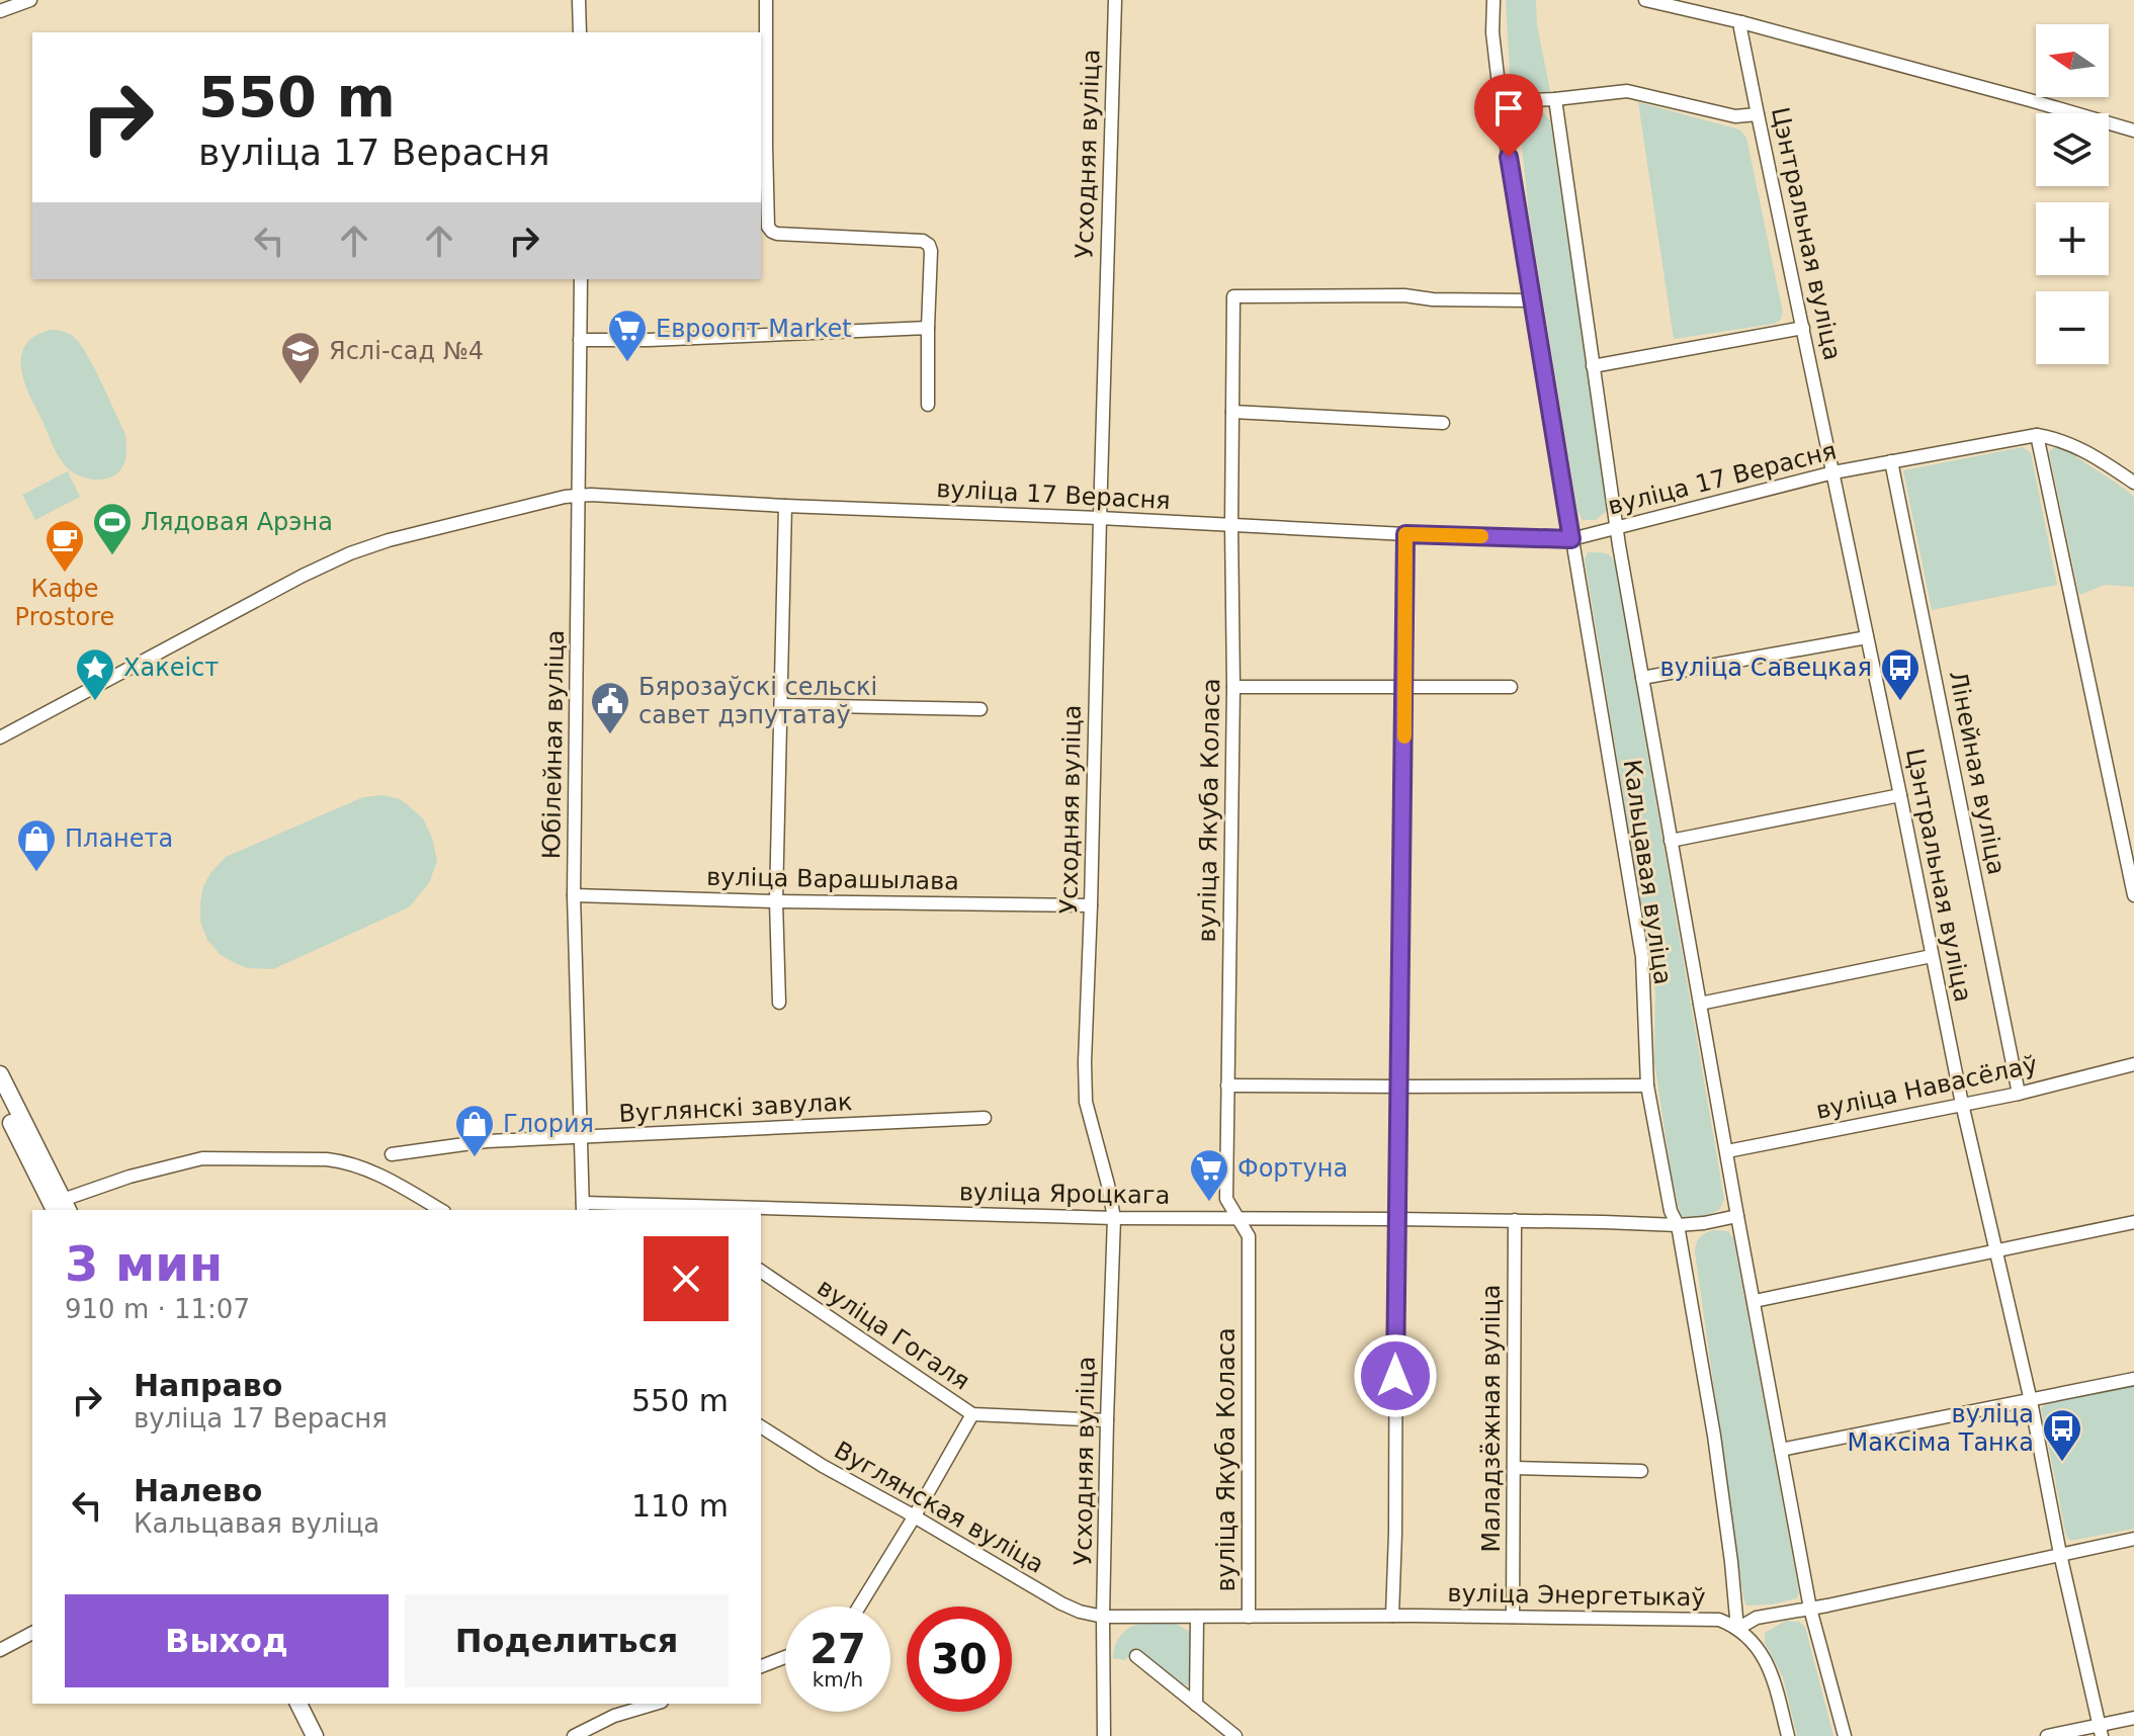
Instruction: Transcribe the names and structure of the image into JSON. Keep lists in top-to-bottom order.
{
  "streets": {
    "street": [
      "Усходняя вуліца",
      "Цэнтральная вуліца",
      "вуліца 17 Верасня",
      "Юбілейная вуліца",
      "Лінейная вуліца",
      "вуліца Якуба Коласа",
      "Кальцавая вуліца",
      "вуліца Варашылава",
      "вуліца Навасёлаў",
      "Вуглянскі завулак",
      "вуліца Яроцкага",
      "вуліца Гогаля",
      "Маладзёжная вуліца",
      "Вуглянская вуліца",
      "вуліца Энергетыкаў"
    ]
  },
  "crossings": [
    ["Усходняя вуліца", "вуліца 17 Верасня"],
    ["Усходняя вуліца", "вуліца Варашылава"],
    ["Усходняя вуліца", "вуліца Яроцкага"],
    ["Усходняя вуліца", "вуліца Гогаля"],
    ["Усходняя вуліца", "Вуглянская вуліца"],
    ["Усходняя вуліца", "вуліца Энергетыкаў"],
    ["Цэнтральная вуліца", "вуліца 17 Верасня"],
    ["Цэнтральная вуліца", "вуліца Навасёлаў"],
    ["Цэнтральная вуліца", "вуліца Энергетыкаў"],
    ["вуліца 17 Верасня", "Юбілейная вуліца"],
    ["вуліца 17 Верасня", "Лінейная вуліца"],
    ["вуліца 17 Верасня", "вуліца Якуба Коласа"],
    ["вуліца 17 Верасня", "Кальцавая вуліца"],
    ["Юбілейная вуліца", "вуліца Варашылава"],
    ["Юбілейная вуліца", "Вуглянскі завулак"],
    ["Юбілейная вуліца", "вуліца Яроцкага"],
    ["Лінейная вуліца", "вуліца Навасёлаў"],
    ["вуліца Якуба Коласа", "Кальцавая вуліца"],
    ["вуліца Якуба Коласа", "вуліца Яроцкага"],
    ["вуліца Якуба Коласа", "вуліца Энергетыкаў"],
    ["Кальцавая вуліца", "вуліца Яроцкага"],
    ["Кальцавая вуліца", "вуліца Энергетыкаў"],
    ["вуліца Яроцкага", "Маладзёжная вуліца"],
    ["Маладзёжная вуліца", "вуліца Энергетыкаў"],
    ["Вуглянская вуліца", "вуліца Энергетыкаў"]
  ],
  "places": {
    "supermarket": ["Евроопт Market", "Фортуна"],
    "school or university": ["Яслі-сад №4"],
    "sports": ["Лядовая Арэна"],
    "cafe": ["Кафе Prostore"],
    "place": ["Хакеіст"],
    "bus stop": ["вуліца Савецкая", "вуліца Максіма Танка"],
    "public building": ["Бярозаўскі сельскі савет дэпутатаў"],
    "shop": ["Планета", "Глория"]
  },
  "north": "left",
  "page": {
    "map_buttons": ["+", "−"],
    "turn": ["550 m", "вуліца 17 Верасня"],
    "heading": ["3 мин", "910 m · 11:07"],
    "list": [
      {
        "name": "Направо",
        "note": "вуліца 17 Верасня",
        "value": "550 m"
      },
      {
        "name": "Налево",
        "note": "Кальцавая вуліца",
        "value": "110 m"
      }
    ],
    "buttons": ["Выход", "Поделиться"],
    "speed": "27 km/h",
    "limit": "30"
  }
}
